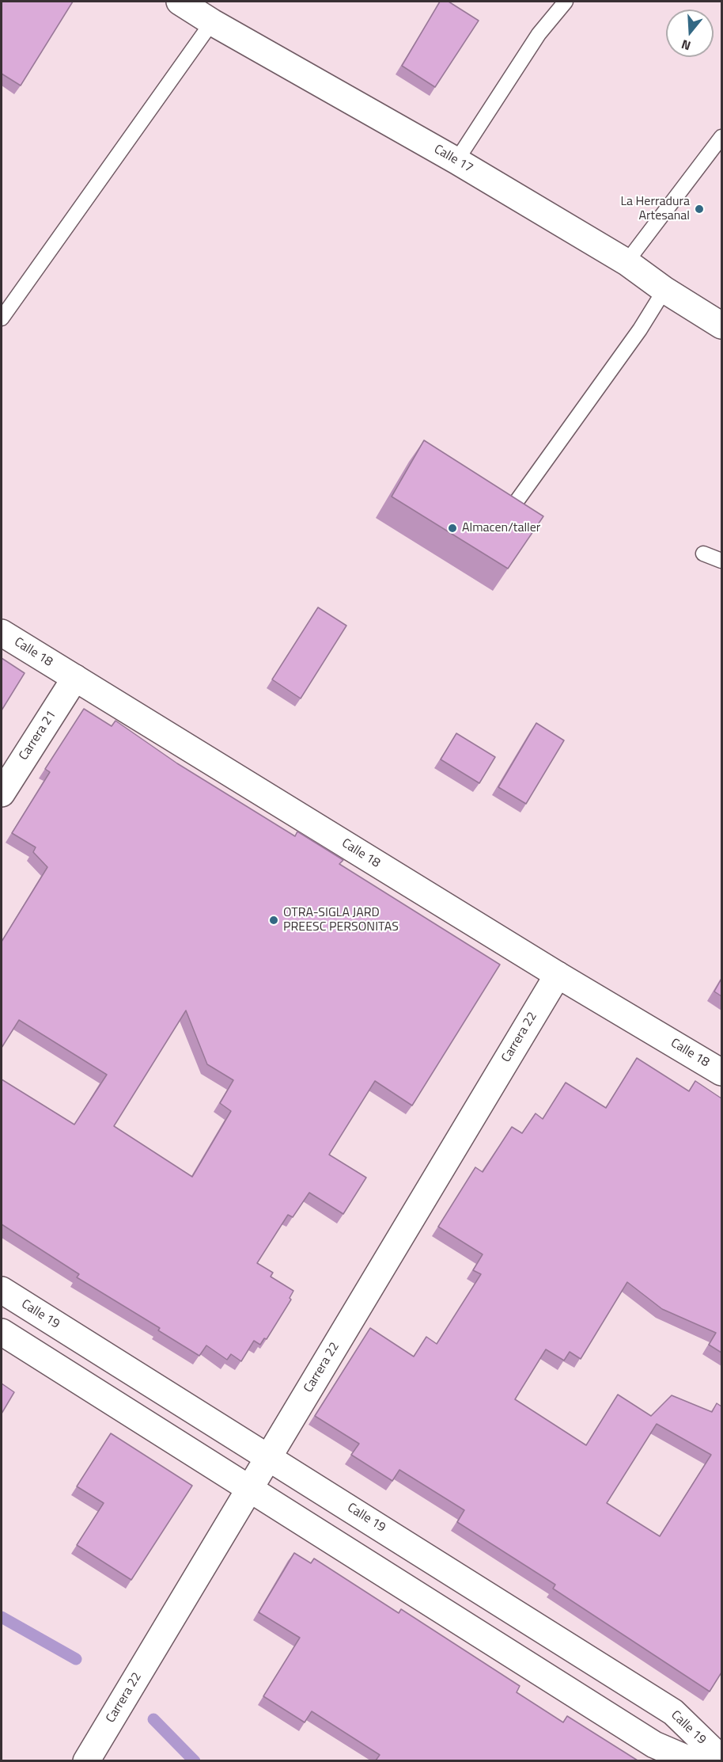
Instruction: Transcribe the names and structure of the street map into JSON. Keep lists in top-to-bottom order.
{
  "streets": {
    "street": [
      "Calle 17",
      "Calle 18",
      "Carrera 21",
      "Carrera 22",
      "Calle 19"
    ]
  },
  "crossings": [
    ["Calle 18", "Carrera 21"],
    ["Calle 18", "Carrera 22"],
    ["Carrera 22", "Calle 19"]
  ],
  "places": ["La Herradura Artesanal", "Almacen/taller", "OTRA-SIGLA JARD PREESC PERSONITAS"],
  "north": "bottom"
}
